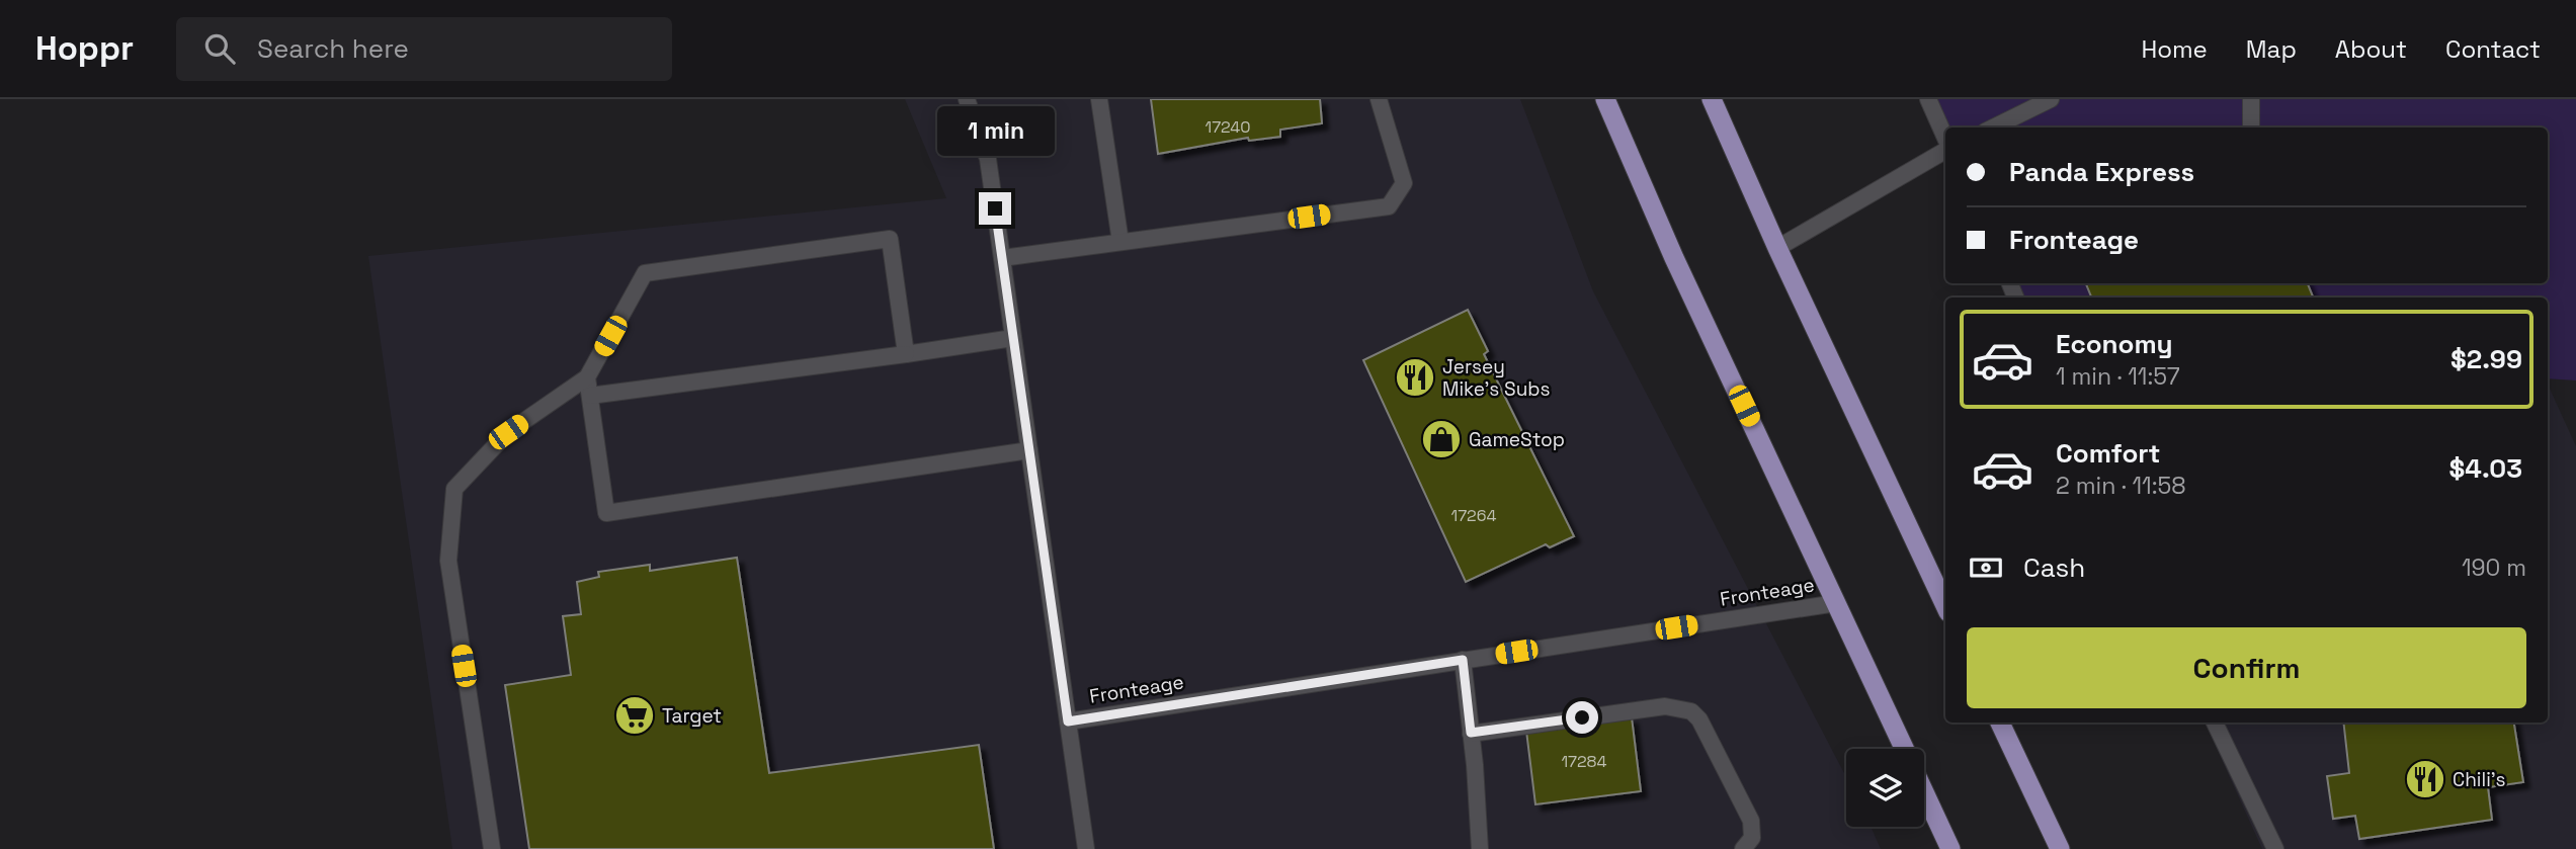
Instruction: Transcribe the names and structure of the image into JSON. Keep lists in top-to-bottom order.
{
  "streets": {
    "lane": ["Fronteage"]
  },
  "places": {
    "restaurant": ["Jersey Mike's Subs", "Chili's"],
    "shop": ["GameStop"],
    "supermarket": ["Target"]
  },
  "house_numbers": ["17240", "17264", "17284"],
  "page": {
    "header": "Hoppr",
    "search": "Search here",
    "nav": [
      "Home",
      "Map",
      "About",
      "Contact"
    ],
    "bubble": "1 min",
    "banner": ["Panda Express", "Fronteage"],
    "list": [
      {
        "name": "Economy",
        "note": "1 min · 11:57",
        "value": "$2.99"
      },
      {
        "name": "Comfort",
        "note": "2 min · 11:58",
        "value": "$4.03"
      }
    ],
    "pay": ["Cash", "190 m"],
    "buttons": "Confirm"
  }
}
